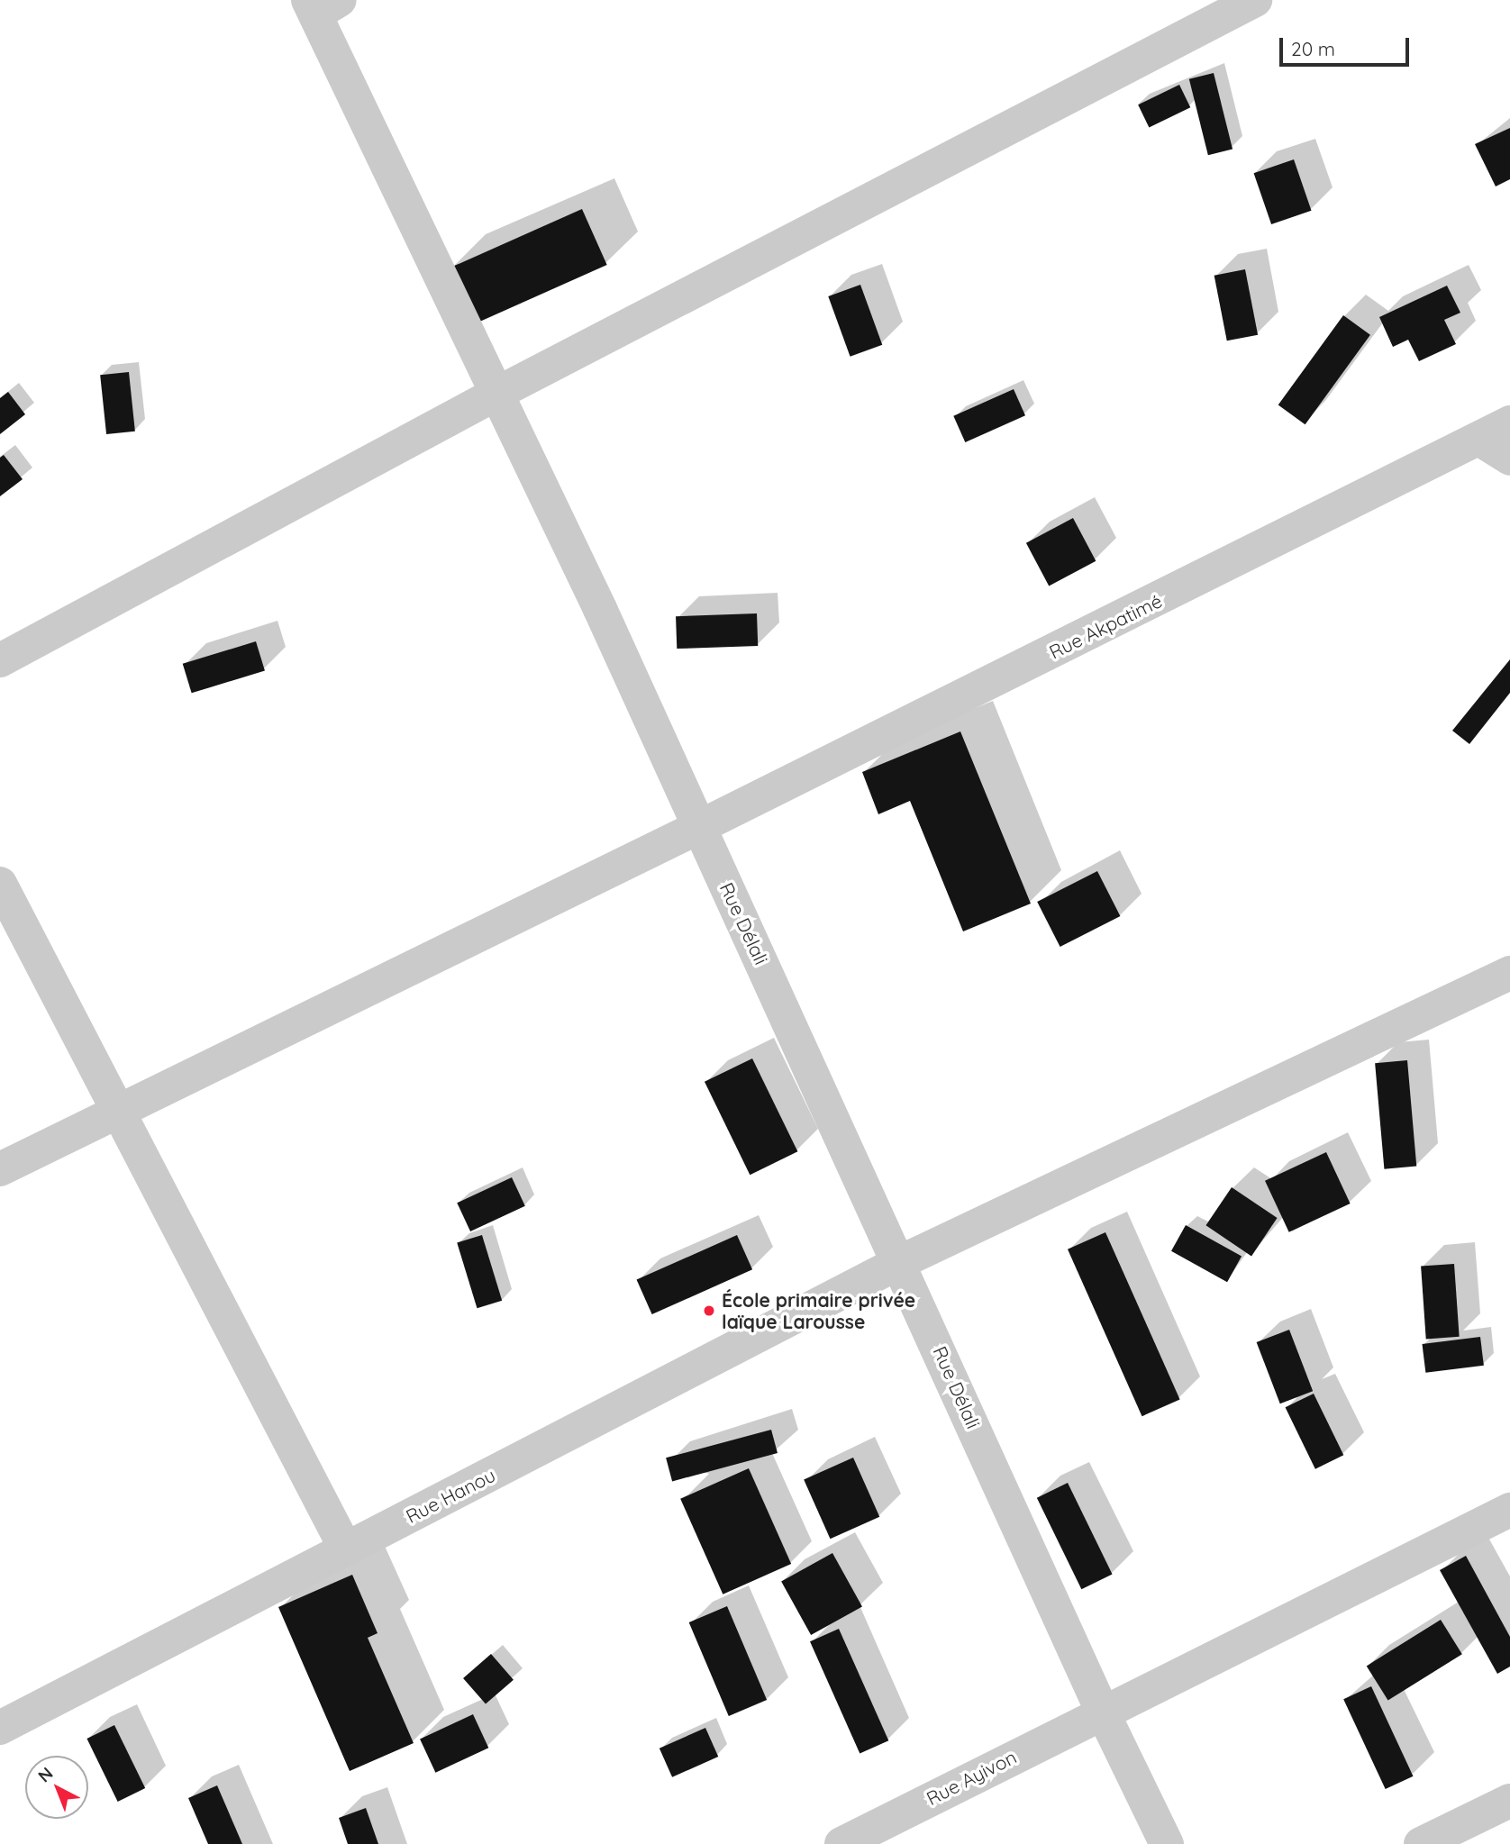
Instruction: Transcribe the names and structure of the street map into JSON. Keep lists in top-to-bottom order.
{
  "streets": {
    "street": [
      "Rue Akpatimé",
      "Rue Délali",
      "Rue Hanou",
      "Rue Ayivon"
    ]
  },
  "crossings": [
    ["Rue Akpatimé", "Rue Délali"],
    ["Rue Délali", "Rue Hanou"],
    ["Rue Délali", "Rue Ayivon"]
  ],
  "places": ["École primaire privée laïque Larousse"],
  "scale_bar": "20 m",
  "north": "top left"
}
